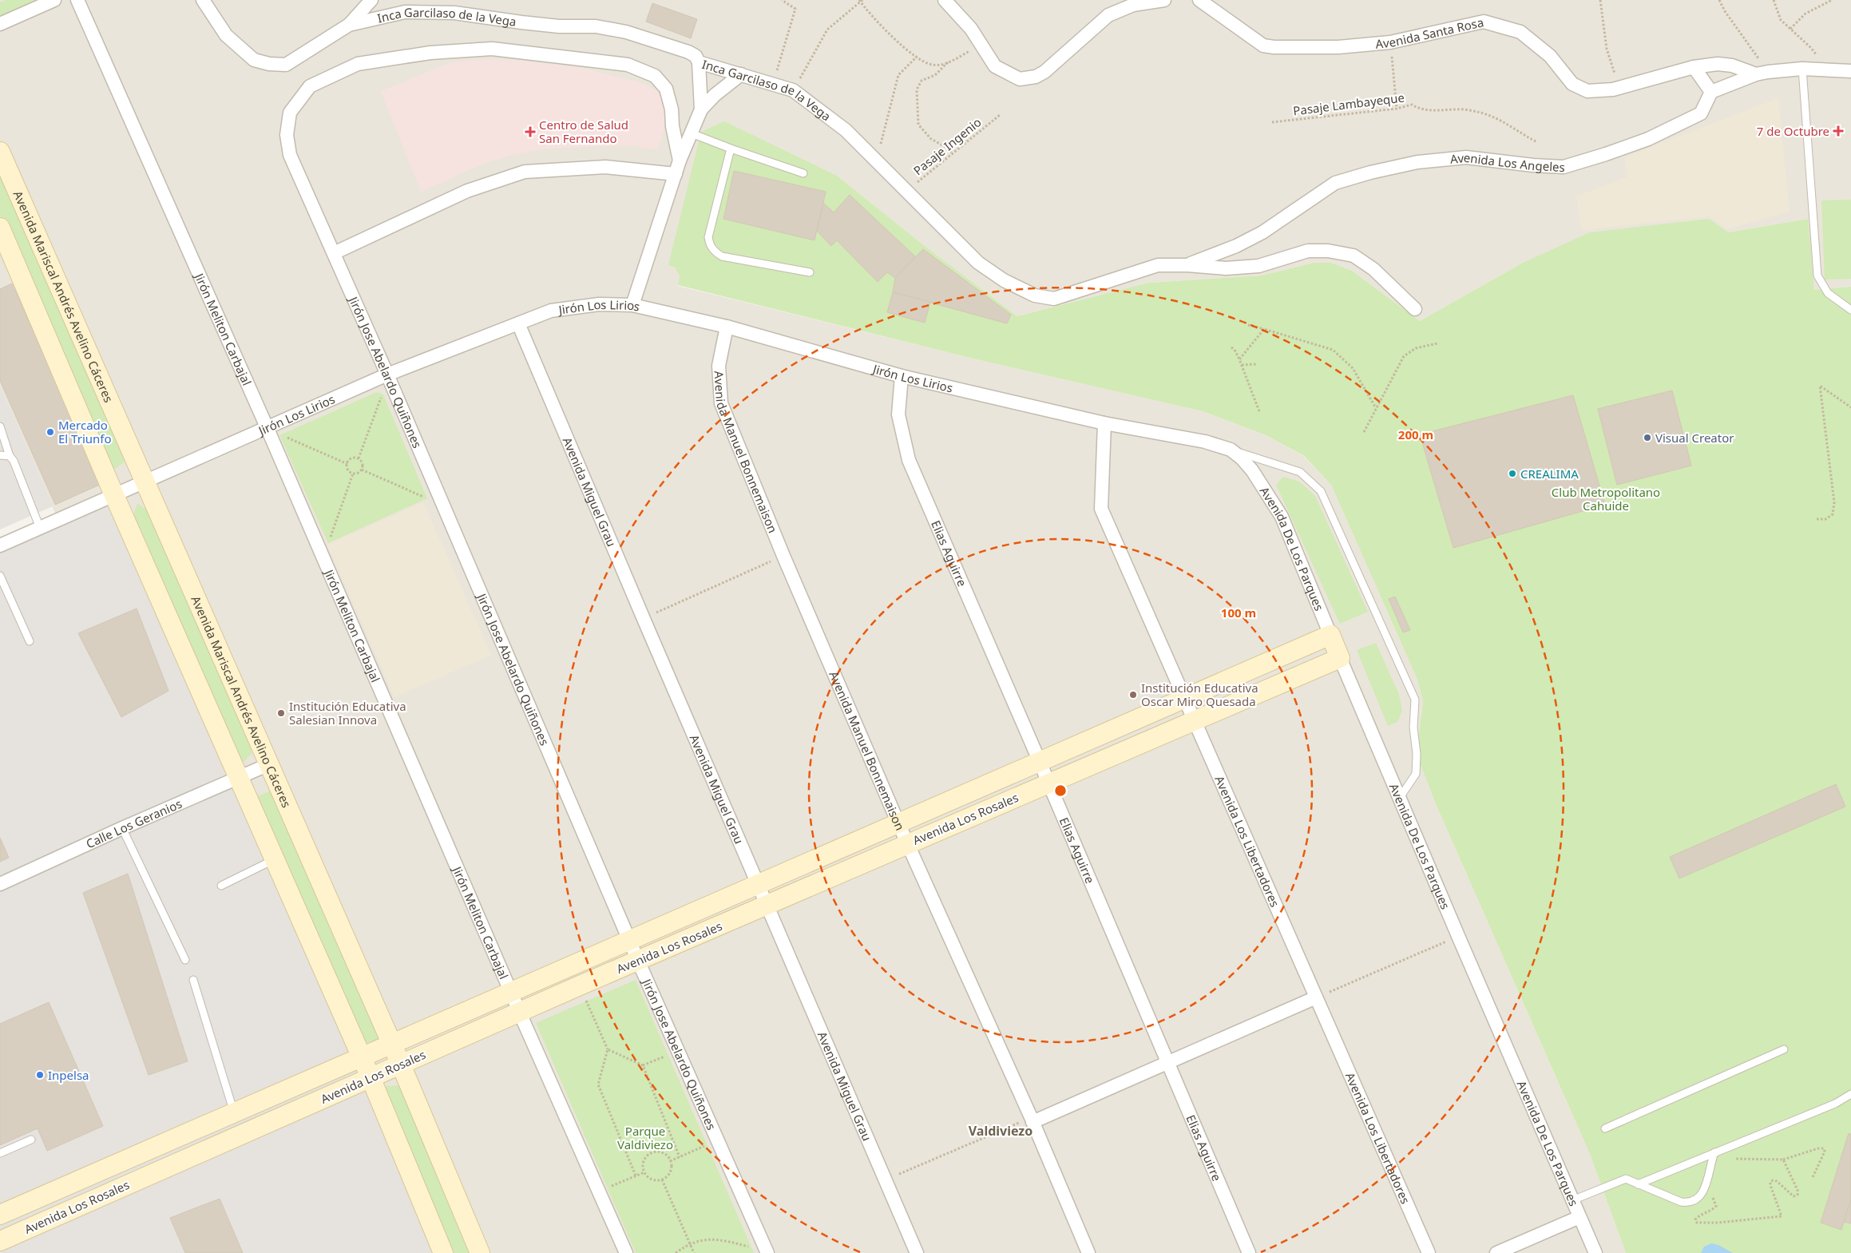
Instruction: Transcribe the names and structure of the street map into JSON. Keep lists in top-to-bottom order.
{
  "streets": {
    "street": [
      "Inca Garcilaso de la Vega",
      "Avenida Santa Rosa",
      "Avenida Los Angeles",
      "Avenida Mariscal Andrés Avelino Cáceres",
      "Jirón Los Lirios",
      "Jirón Meliton Carbajal",
      "Jirón Jose Abelardo Quiñones",
      "Avenida Manuel Bonnemaison",
      "Avenida Miguel Grau",
      "Avenida De Los Parques",
      "Elias Aguirre",
      "Avenida Los Rosales",
      "Calle Los Geranios",
      "Avenida Los Libertadores"
    ],
    "path": ["Pasaje Lambayeque", "Pasaje Ingenio"]
  },
  "crossings": [
    ["Inca Garcilaso de la Vega", "Pasaje Ingenio"],
    ["Inca Garcilaso de la Vega", "Avenida Los Angeles"],
    ["Avenida Mariscal Andrés Avelino Cáceres", "Jirón Los Lirios"],
    ["Avenida Mariscal Andrés Avelino Cáceres", "Avenida Los Rosales"],
    ["Avenida Mariscal Andrés Avelino Cáceres", "Calle Los Geranios"],
    ["Jirón Los Lirios", "Jirón Meliton Carbajal"],
    ["Jirón Los Lirios", "Jirón Jose Abelardo Quiñones"],
    ["Jirón Los Lirios", "Avenida Manuel Bonnemaison"],
    ["Jirón Los Lirios", "Avenida Miguel Grau"],
    ["Jirón Los Lirios", "Avenida De Los Parques"],
    ["Jirón Los Lirios", "Elias Aguirre"],
    ["Jirón Los Lirios", "Avenida Los Libertadores"],
    ["Jirón Meliton Carbajal", "Avenida Los Rosales"],
    ["Jirón Jose Abelardo Quiñones", "Avenida Los Rosales"],
    ["Avenida Manuel Bonnemaison", "Avenida Los Rosales"],
    ["Avenida Miguel Grau", "Avenida Los Rosales"],
    ["Avenida De Los Parques", "Avenida Los Rosales"],
    ["Elias Aguirre", "Avenida Los Rosales"],
    ["Avenida Los Rosales", "Avenida Los Libertadores"]
  ],
  "districts": ["Valdiviezo"],
  "parks": ["Club Metropolitano Cahuide", "Parque Valdiviezo"],
  "places": {
    "health": ["7 de Octubre", "Centro de Salud San Fernando"],
    "other": [
      "Mercado El Triunfo",
      "Visual Creator",
      "CREALIMA",
      "Institución Educativa Oscar Miro Quesada",
      "Institución Educativa Salesian Innova",
      "Inpelsa"
    ]
  },
  "rings": ["200 m", "100 m"]
}
